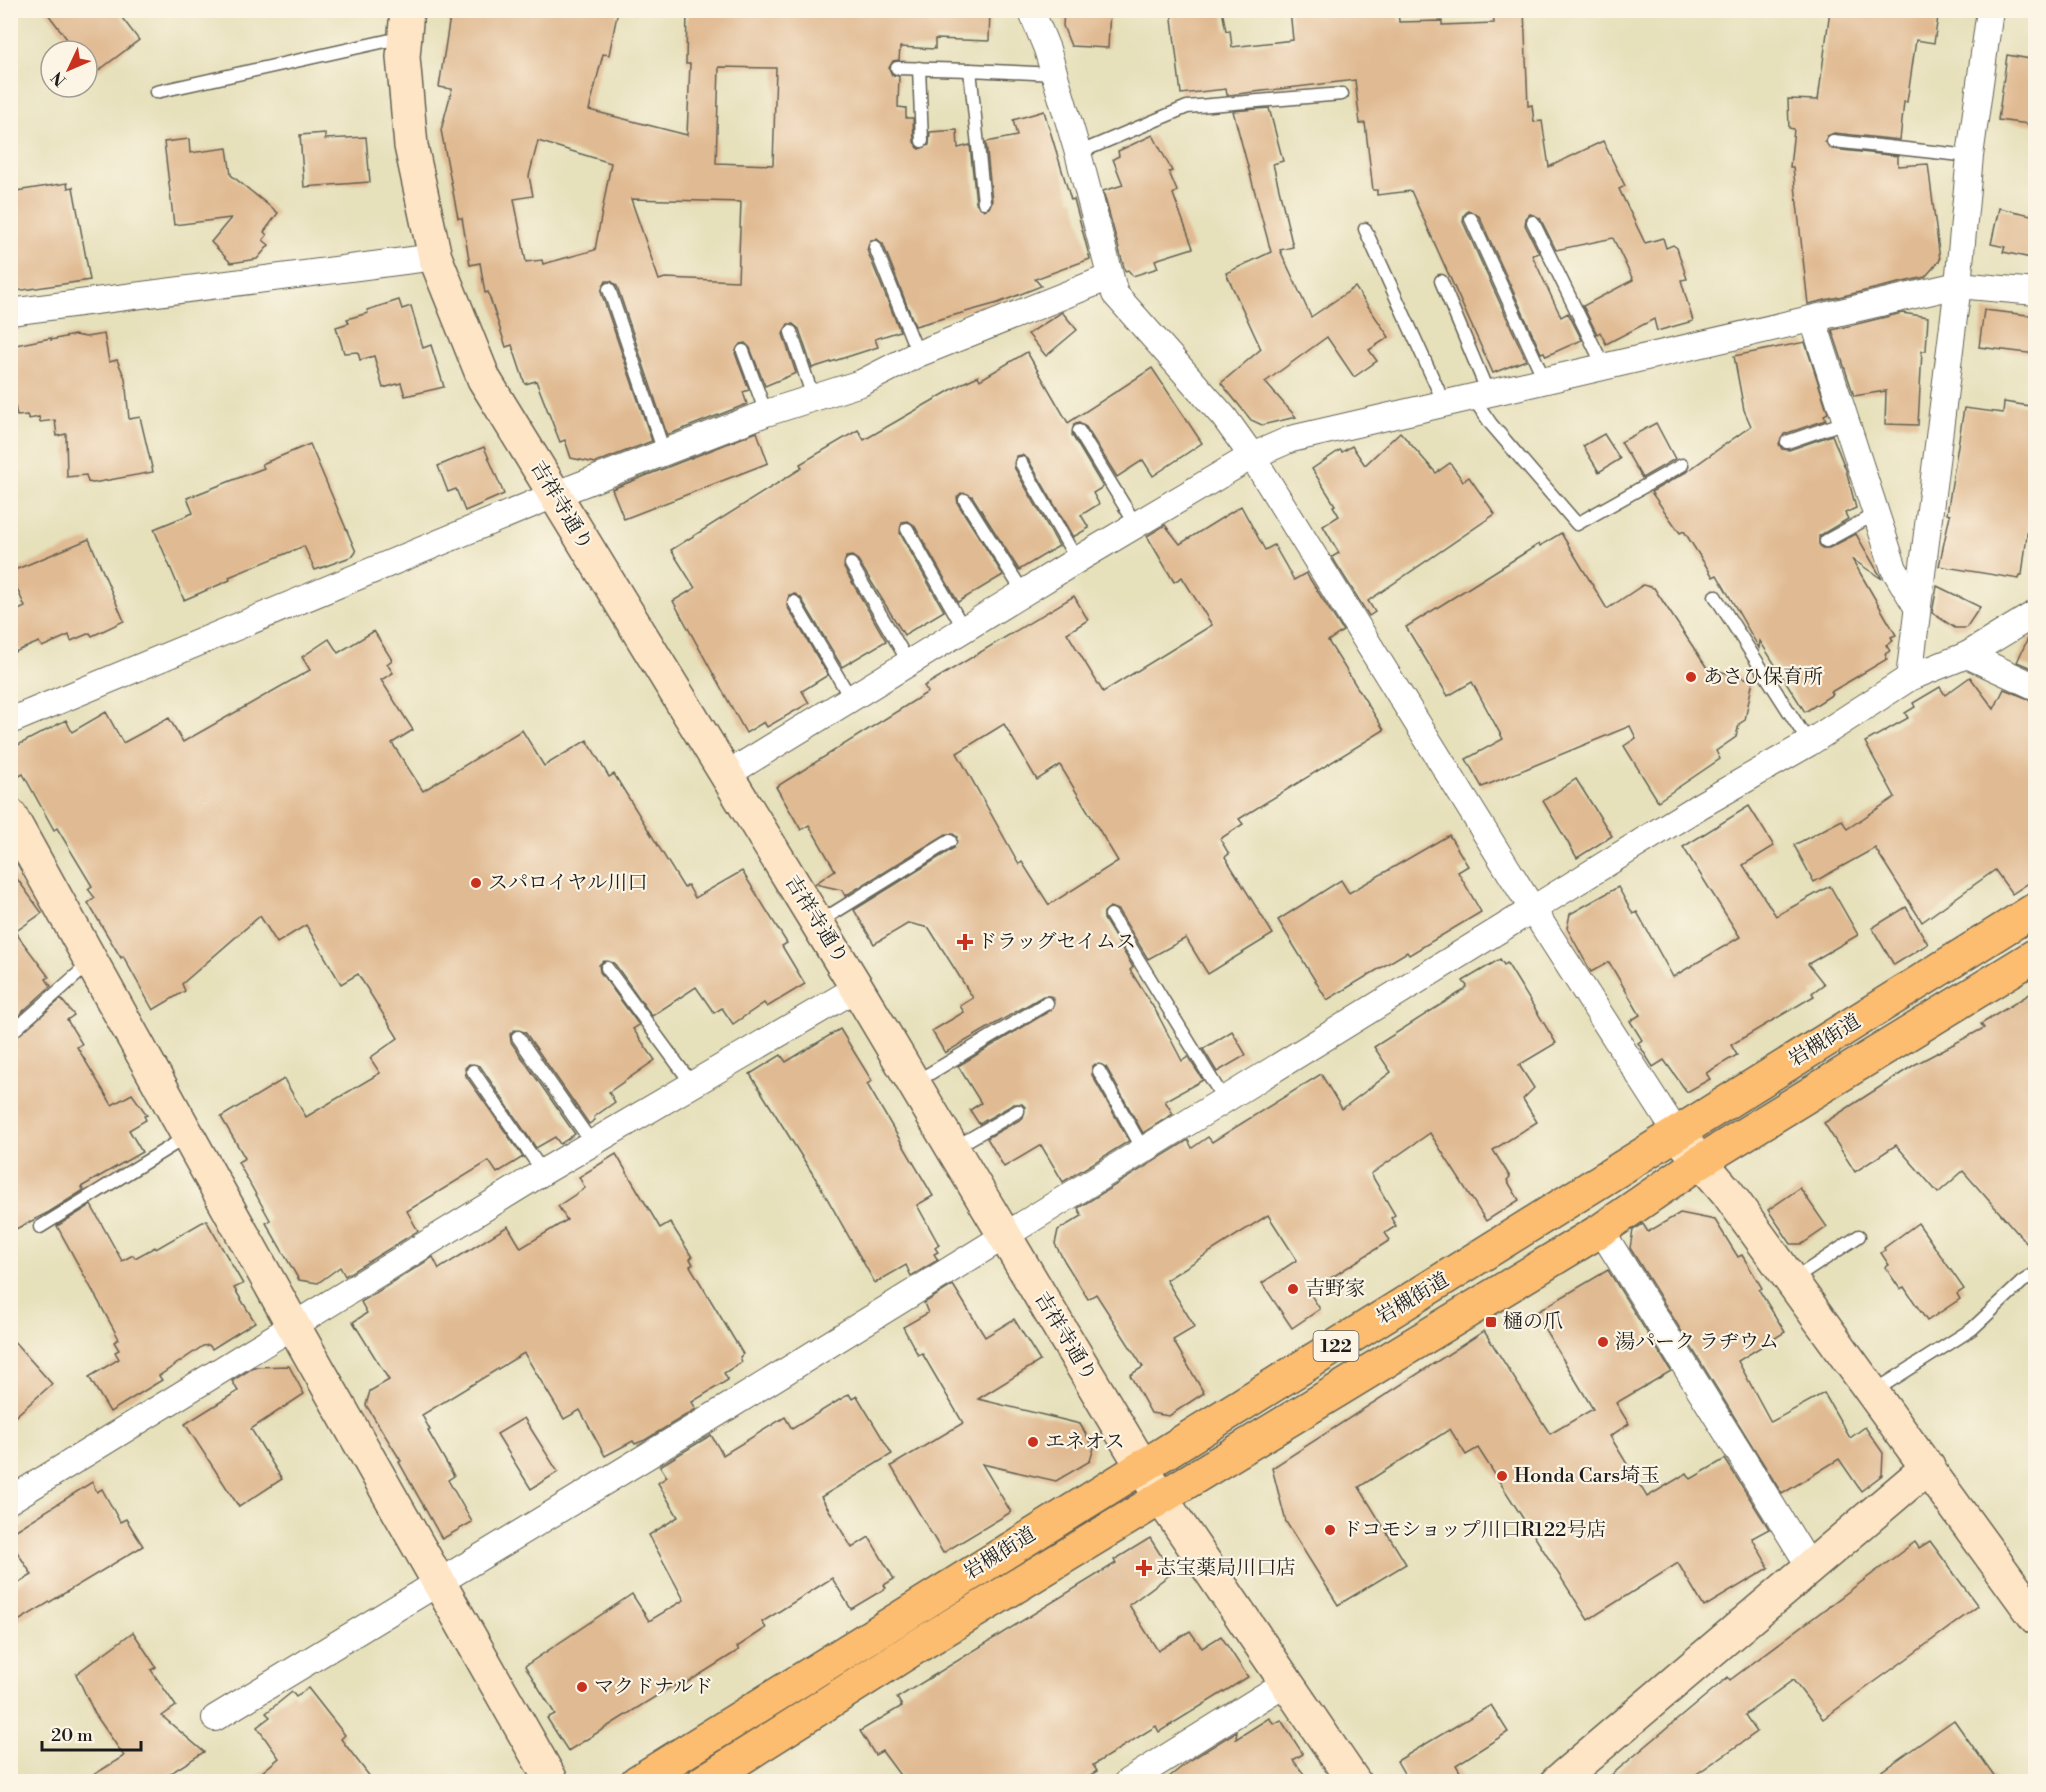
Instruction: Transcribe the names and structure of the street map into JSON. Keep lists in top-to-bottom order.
{
  "streets": {
    "highway": ["岩槻街道", "122"],
    "street": ["吉祥寺通り"]
  },
  "crossings": [
    ["吉祥寺通り", "岩槻街道"]
  ],
  "places": {
    "other": [
      "あさひ保育所",
      "スパロイヤル川口",
      "吉野家",
      "湯パーク ラヂウム",
      "エネオス",
      "Honda Cars埼玉",
      "ドコモショップ川口R122号店",
      "マクドナルド"
    ],
    "health": ["ドラッグセイムス", "志宝薬局川口店"],
    "transit": ["樋の爪"]
  },
  "scale_bar": "20 m",
  "north": "bottom left"
}
